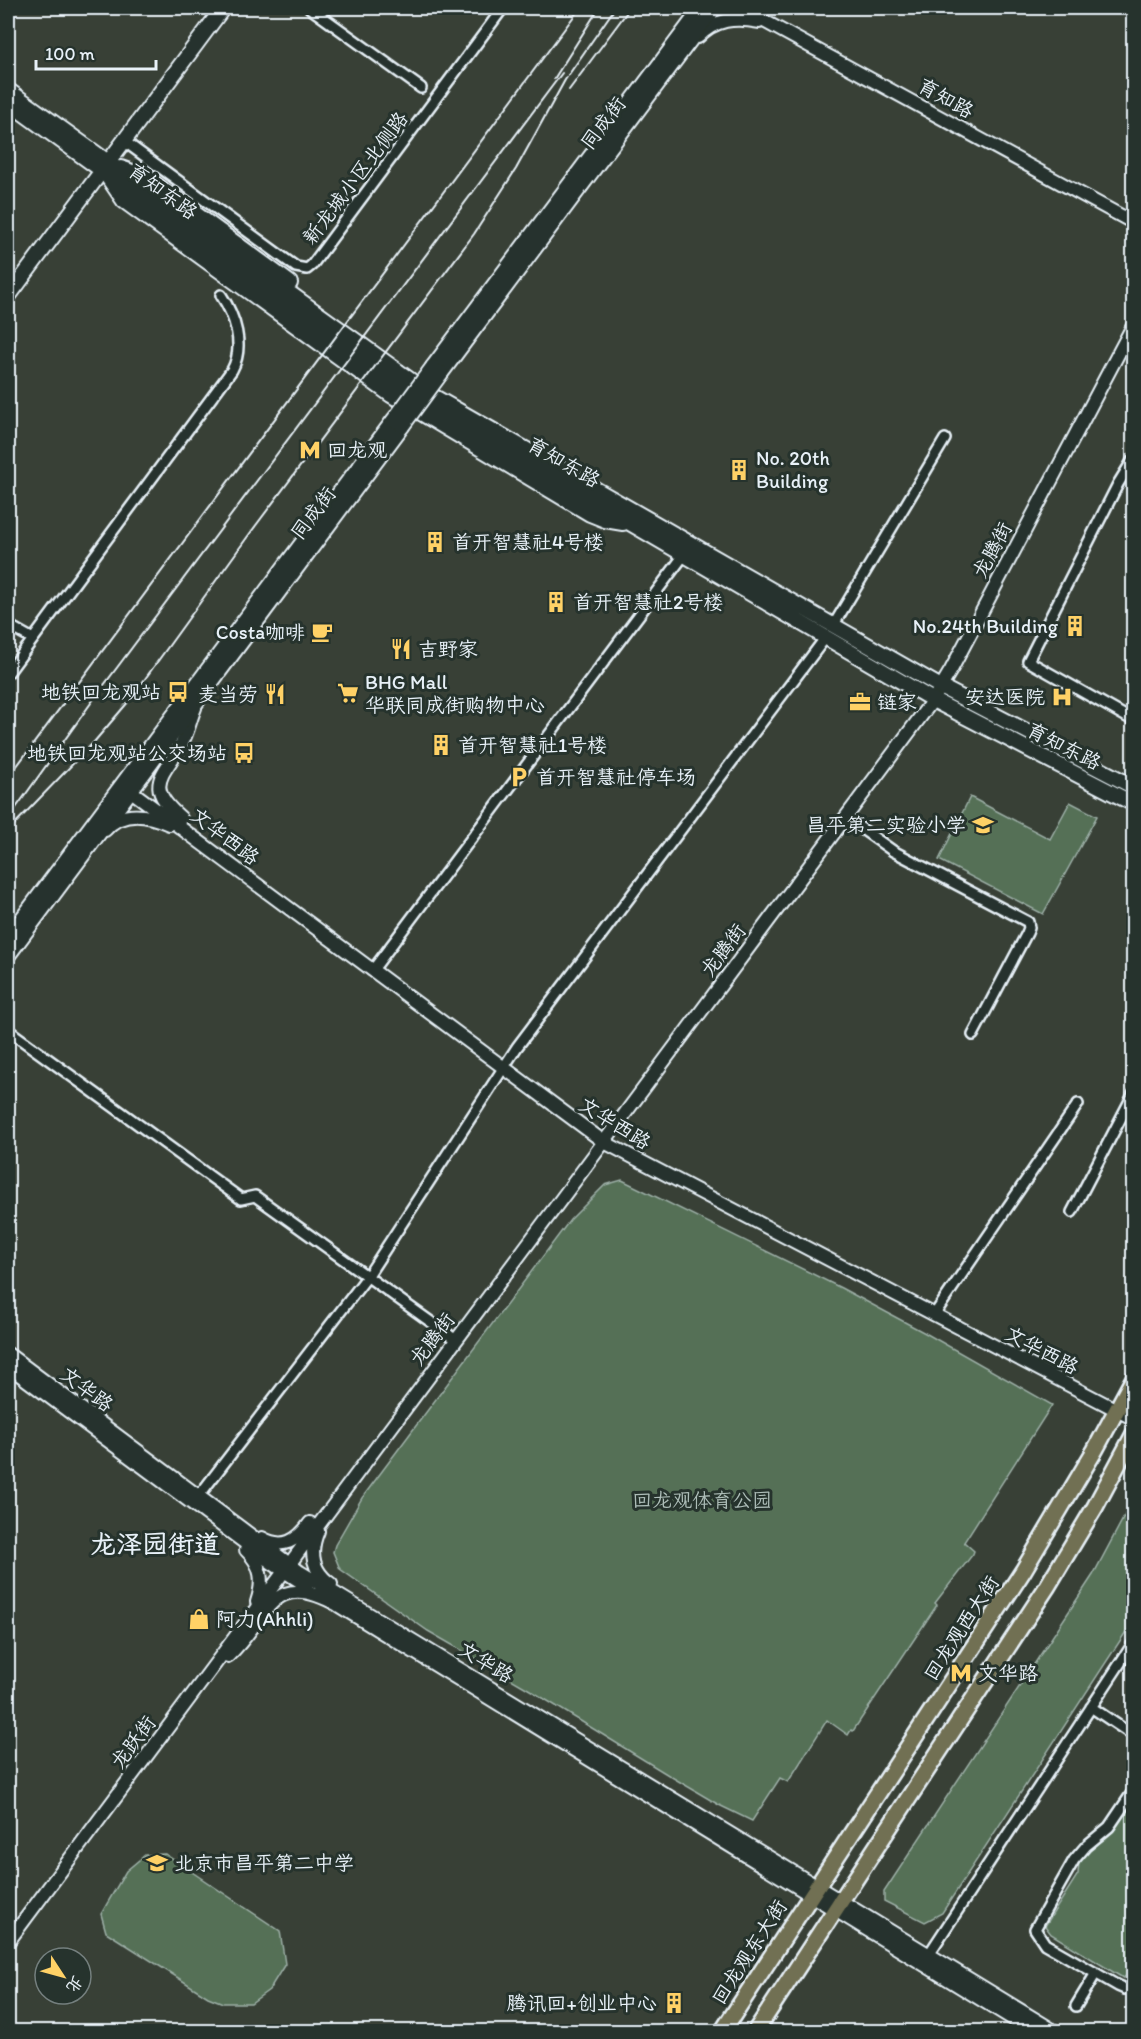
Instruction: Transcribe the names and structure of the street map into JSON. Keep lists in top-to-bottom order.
{
  "streets": {
    "main road": [
      "同成街",
      "育知东路",
      "回龙观西大街",
      "回龙观东大街"
    ],
    "street": [
      "育知路",
      "新龙城小区北侧路",
      "龙腾街",
      "文华西路",
      "文华路",
      "龙跃街"
    ]
  },
  "crossings": [
    ["同成街", "文华西路"],
    ["育知东路", "龙腾街"],
    ["龙腾街", "文华西路"],
    ["龙腾街", "文华路"],
    ["龙腾街", "龙跃街"],
    ["文华西路", "回龙观西大街"],
    ["文华路", "回龙观西大街"],
    ["文华路", "龙跃街"],
    ["文华路", "回龙观东大街"],
    ["回龙观西大街", "回龙观东大街"]
  ],
  "districts": ["龙泽园街道"],
  "parks": ["回龙观体育公园"],
  "places": {
    "metro station": ["回龙观", "文华路"],
    "building": [
      "No. 20th Building",
      "首开智慧社4号楼",
      "首开智慧社2号楼",
      "No.24th Building",
      "首开智慧社1号楼",
      "腾讯回+创业中心"
    ],
    "cafe": ["Costa咖啡"],
    "restaurant": ["吉野家", "麦当劳"],
    "bus stop": ["地铁回龙观站", "地铁回龙观站公交场站"],
    "supermarket": ["BHG Mall 华联同成街购物中心"],
    "hospital": ["安达医院"],
    "office": ["链家"],
    "parking": ["首开智慧社停车场"],
    "school or university": ["昌平第二实验小学", "北京市昌平第二中学"],
    "shop": ["阿力(Ahhli)"]
  },
  "scale_bar": "100 m",
  "north": "bottom right"
}
